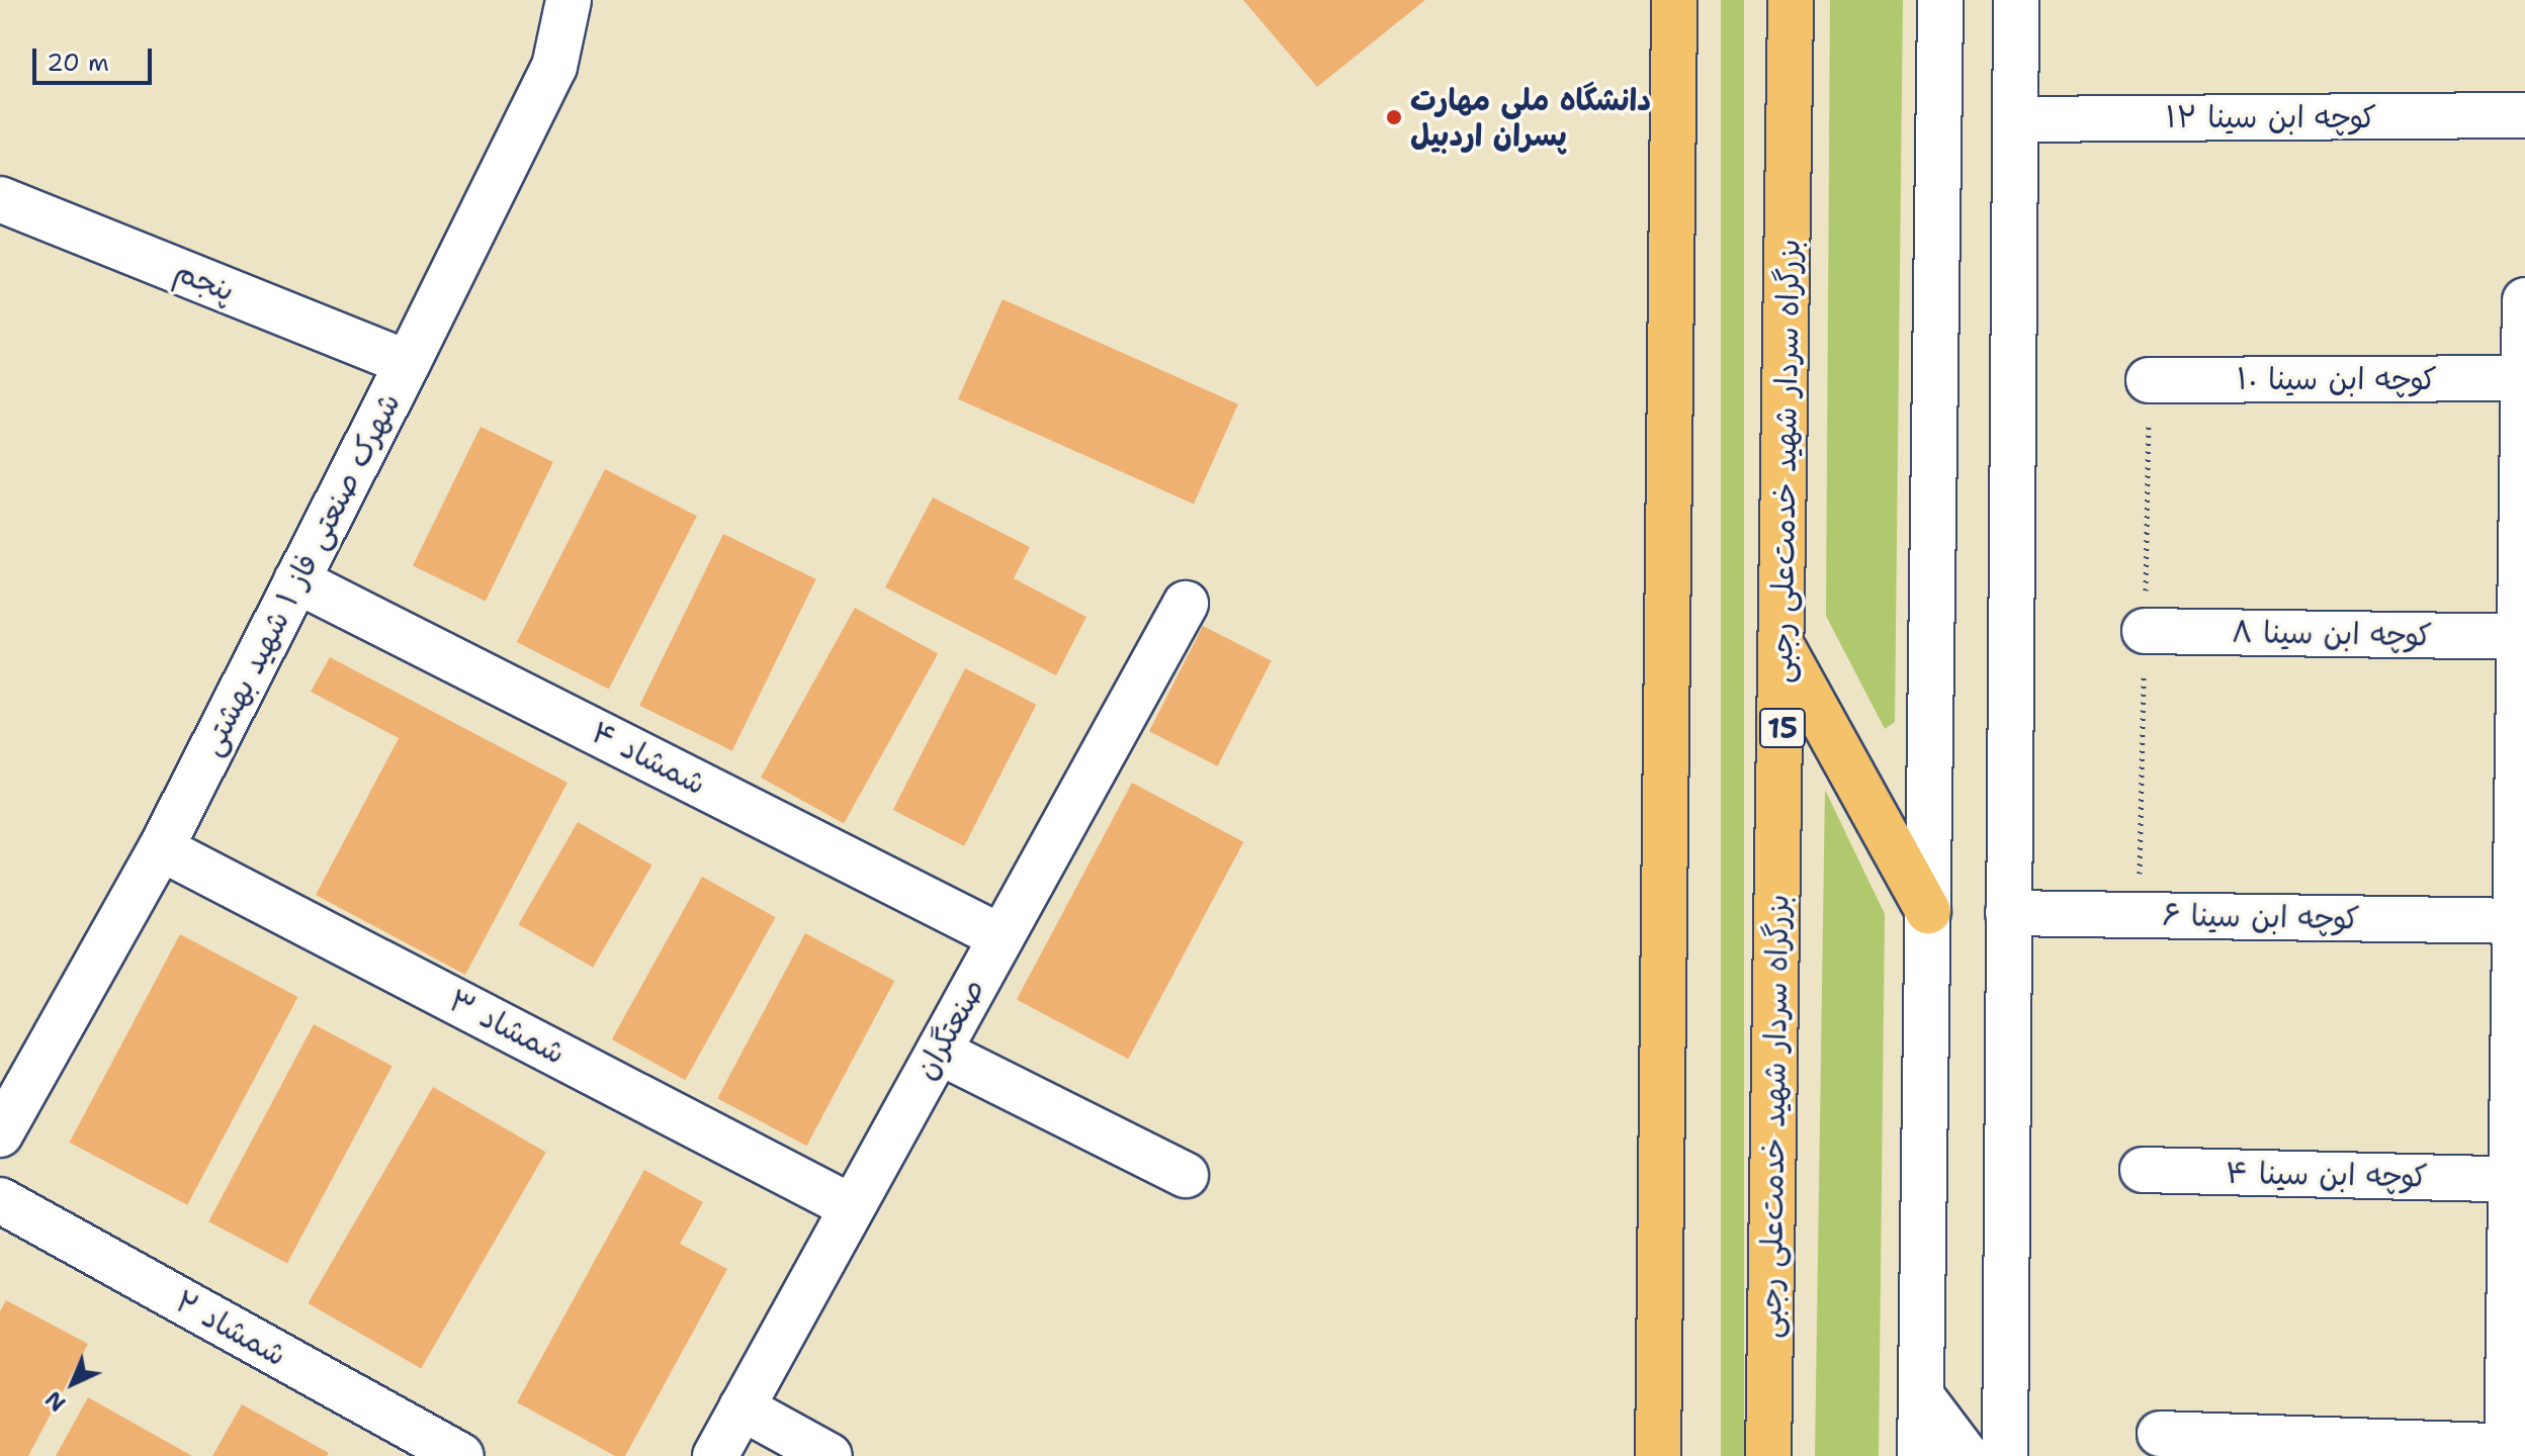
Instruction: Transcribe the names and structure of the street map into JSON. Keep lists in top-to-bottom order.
{
  "streets": {
    "highway": ["بزرگراه سردار شهید خدمت‌علی رجبی", "15"],
    "street": [
      "کوچه ابن سینا ۱۲",
      "پنجم",
      "کوچه ابن سینا ۱۰",
      "شهرک صنعتی فاز ۱ شهید بهشتی",
      "کوچه ابن سینا ۸",
      "شمشاد ۴",
      "کوچه ابن سینا ۶",
      "شمشاد ۳",
      "صنعتگران",
      "کوچه ابن سینا ۴",
      "شمشاد ۲"
    ]
  },
  "crossings": [
    ["پنجم", "شهرک صنعتی فاز ۱ شهید بهشتی"],
    ["شهرک صنعتی فاز ۱ شهید بهشتی", "شمشاد ۴"],
    ["شهرک صنعتی فاز ۱ شهید بهشتی", "شمشاد ۳"],
    ["شمشاد ۴", "صنعتگران"],
    ["شمشاد ۳", "صنعتگران"]
  ],
  "places": ["دانشگاه ملی مهارت پسران اردبیل"],
  "scale_bar": "20 m",
  "north": "bottom left"
}
